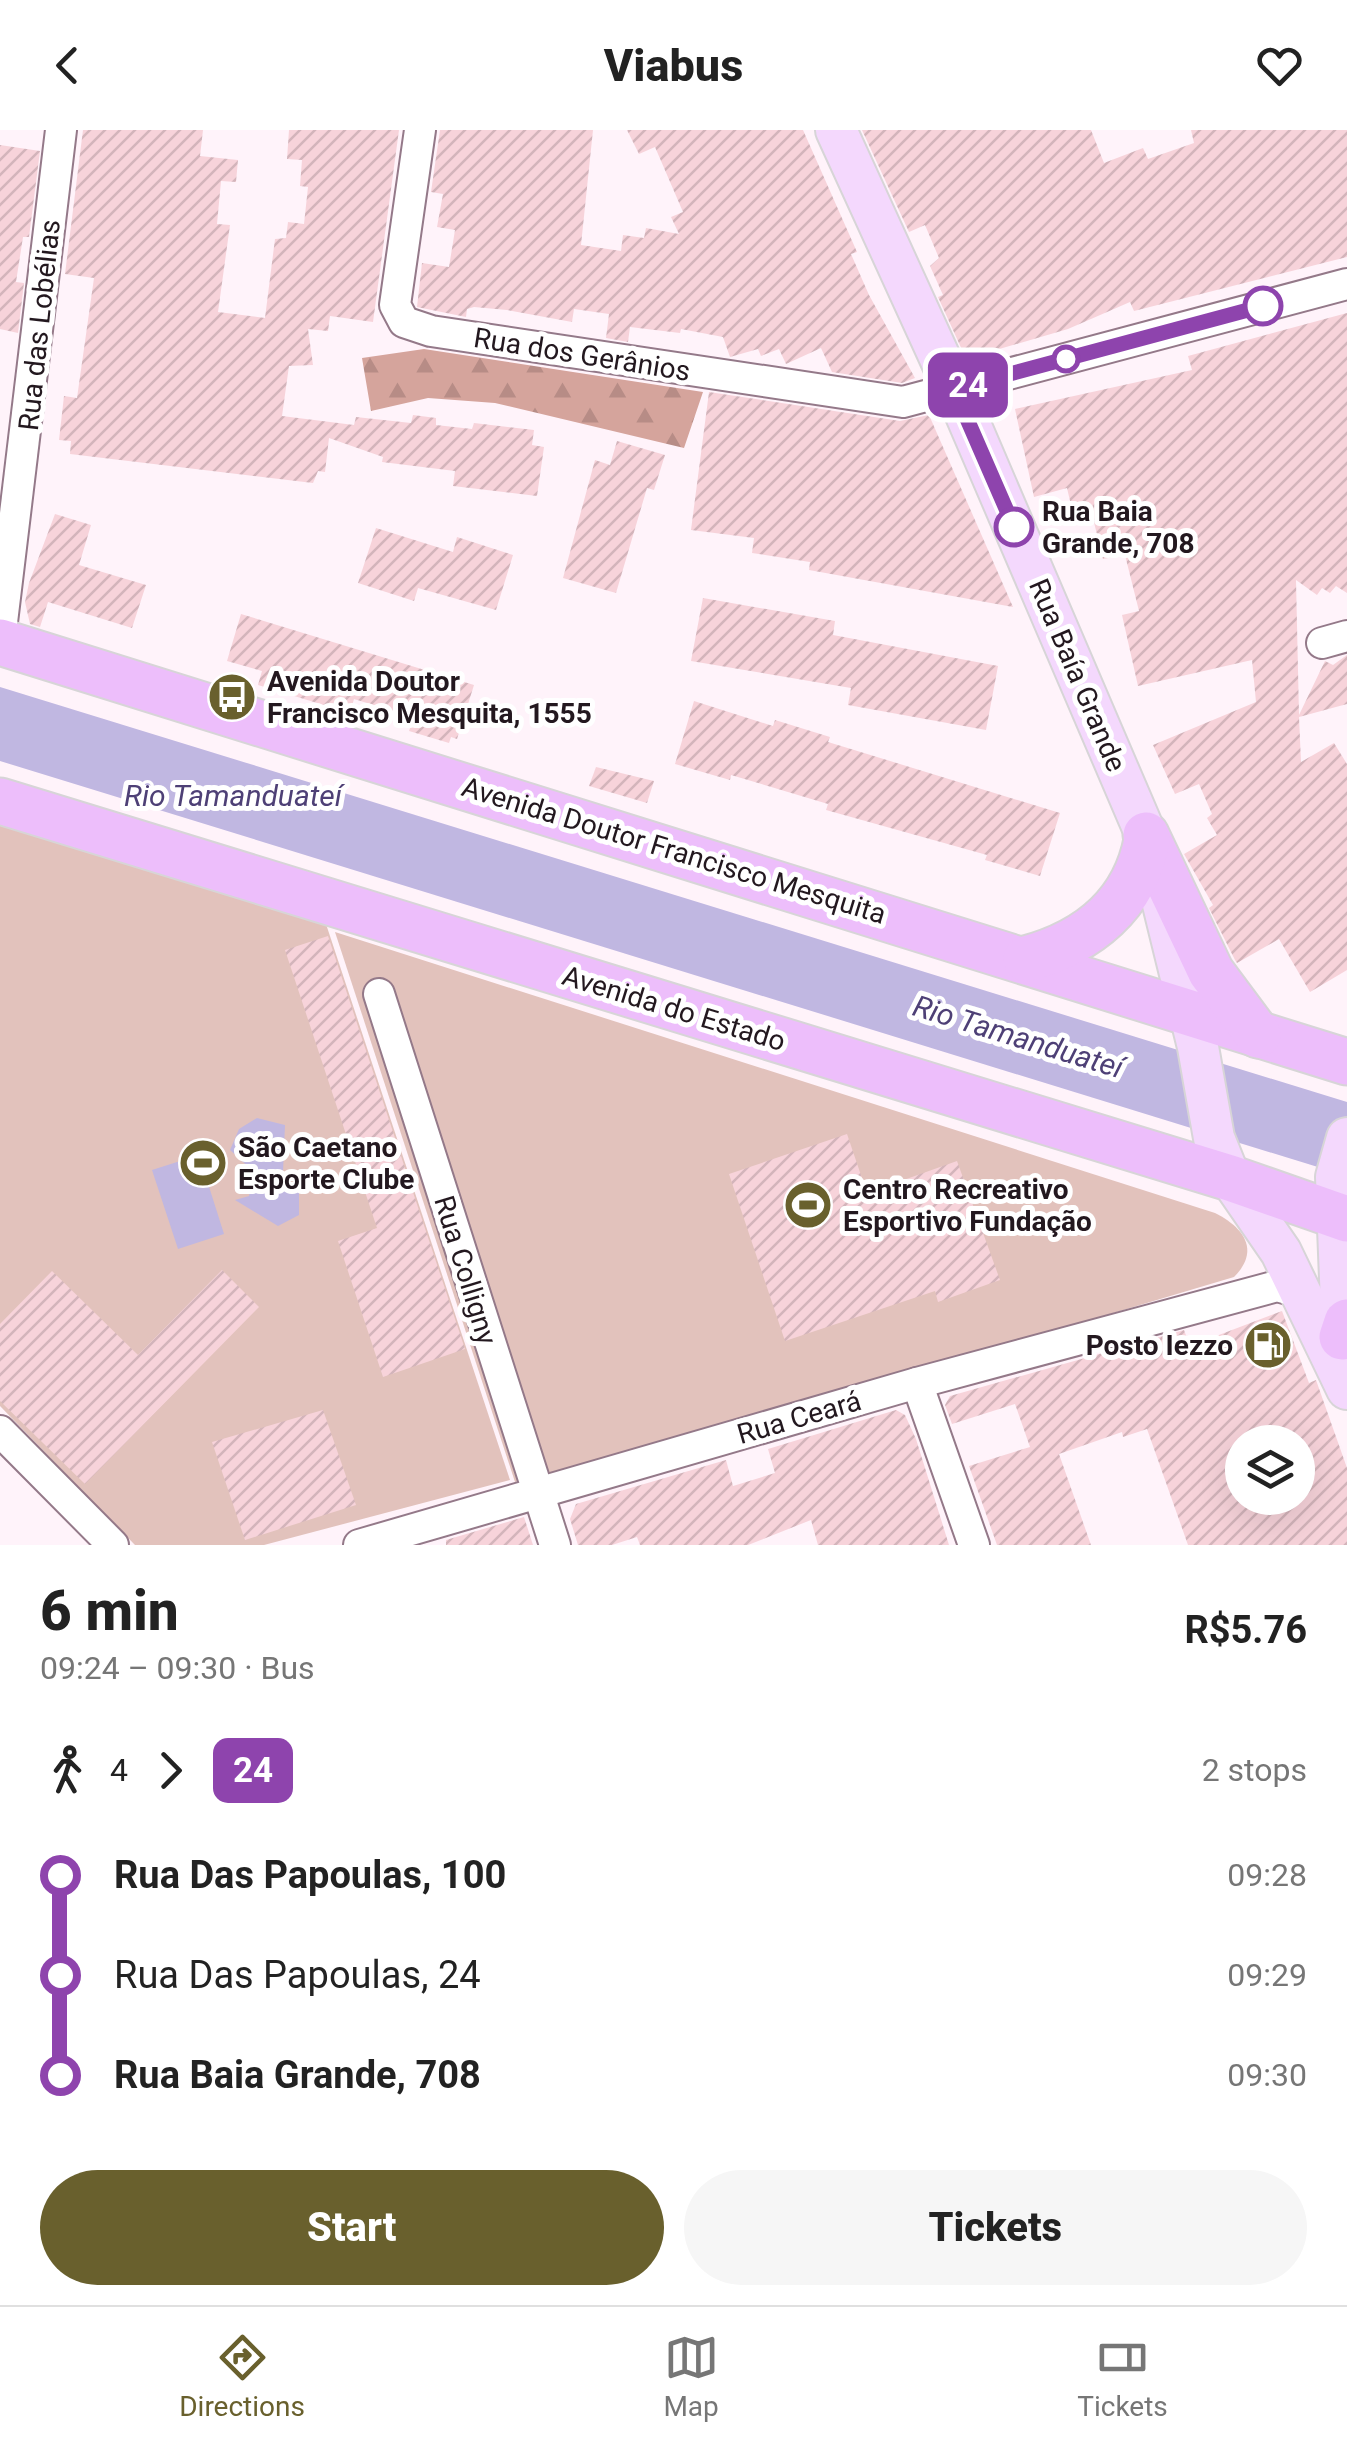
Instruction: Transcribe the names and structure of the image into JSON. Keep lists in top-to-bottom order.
{
  "streets": {
    "highway": ["Avenida Doutor Francisco Mesquita", "Avenida do Estado"],
    "main road": ["Rua Baía Grande"],
    "street": [
      "Rua das Lobélias",
      "Rua dos Gerânios",
      "Rua Colligny",
      "Rua Ceará"
    ]
  },
  "crossings": [
    ["Rua das Lobélias", "Avenida Doutor Francisco Mesquita"],
    ["Rua dos Gerânios", "Rua Baía Grande"],
    ["Rua Baía Grande", "Avenida Doutor Francisco Mesquita"],
    ["Rua Baía Grande", "Avenida do Estado"],
    ["Rua Colligny", "Rua Ceará"]
  ],
  "water": ["Rio Tamanduateí"],
  "places": {
    "other": ["Rua Baia Grande, 708"],
    "bus stop": ["Avenida Doutor Francisco Mesquita, 1555"],
    "sports": ["São Caetano Esporte Clube", "Centro Recreativo Esportivo Fundação"],
    "fuel station": ["Posto Iezzo"]
  },
  "lines": ["bus line 24"],
  "page": {
    "header": "Viabus",
    "on_map": "24",
    "heading": ["6 min", "09:24 – 09:30 · Bus", "R$5.76"],
    "legs": ["4", "24", "2 stops"],
    "list": [
      {
        "name": "Rua Das Papoulas, 100",
        "value": "09:28"
      },
      {
        "name": "Rua Das Papoulas, 24",
        "value": "09:29"
      },
      {
        "name": "Rua Baia Grande, 708",
        "value": "09:30"
      }
    ],
    "buttons": ["Start", "Tickets"],
    "tabs": ["Directions", "Map", "Tickets"]
  }
}
